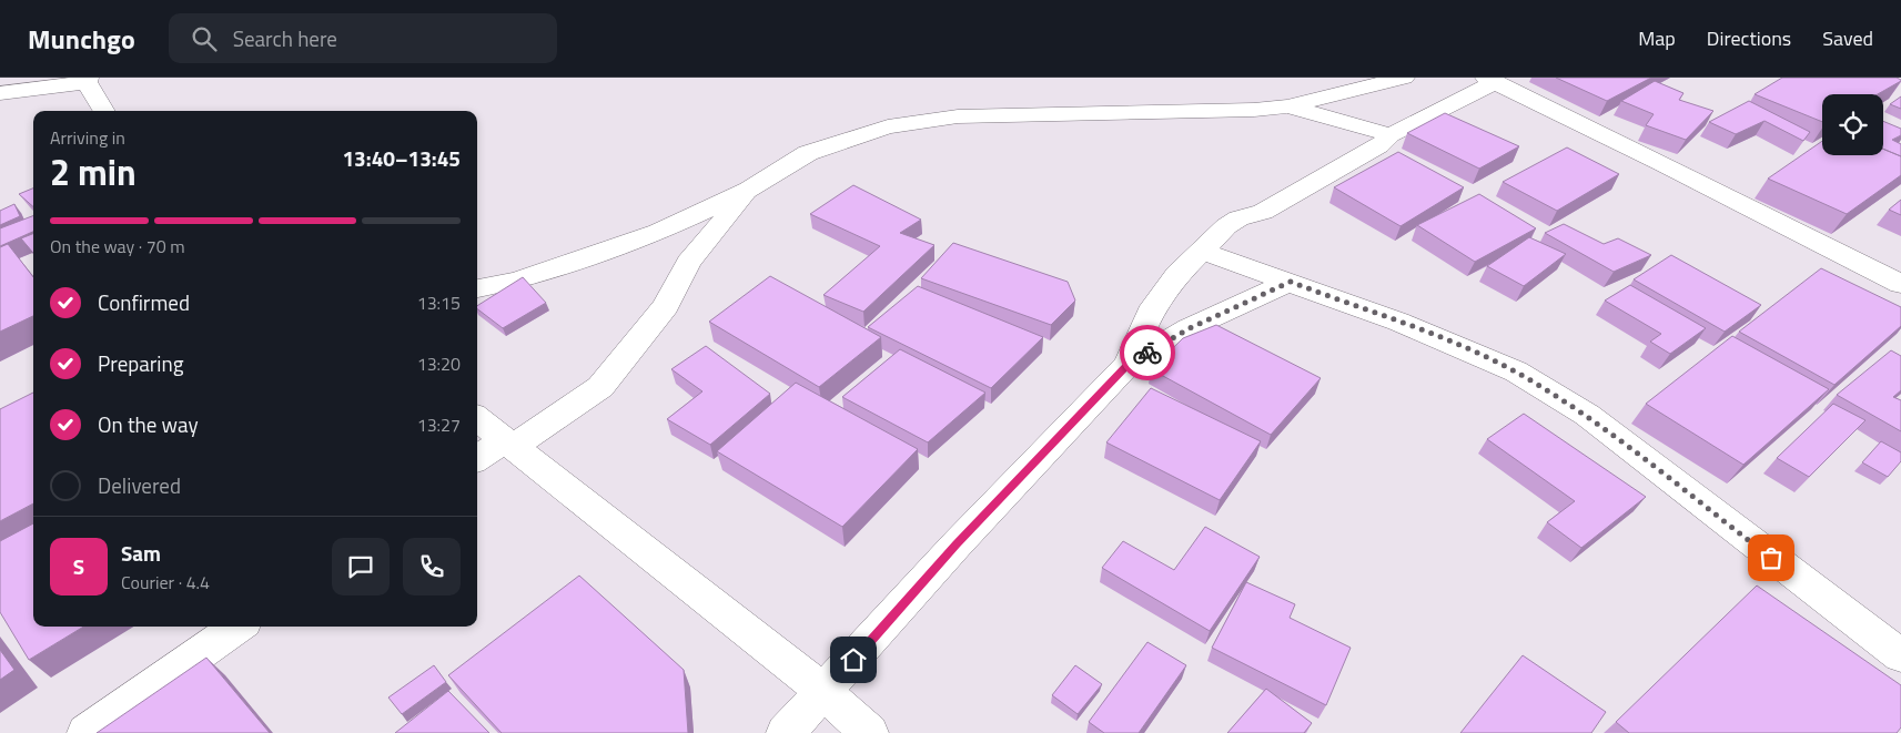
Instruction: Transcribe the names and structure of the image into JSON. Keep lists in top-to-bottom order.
{
  "page": {
    "header": "Munchgo",
    "search": "Search here",
    "nav": ["Map", "Directions", "Saved"],
    "heading": ["2 min", "Arriving in", "13:40–13:45"],
    "panel": ["Sam", "Courier · 4.4"],
    "bar": "On the way · 70 m",
    "list": [
      ["Confirmed", "13:15"],
      ["Preparing", "13:20"],
      ["On the way", "13:27"],
      "Delivered"
    ],
    "round": "S"
  }
}
